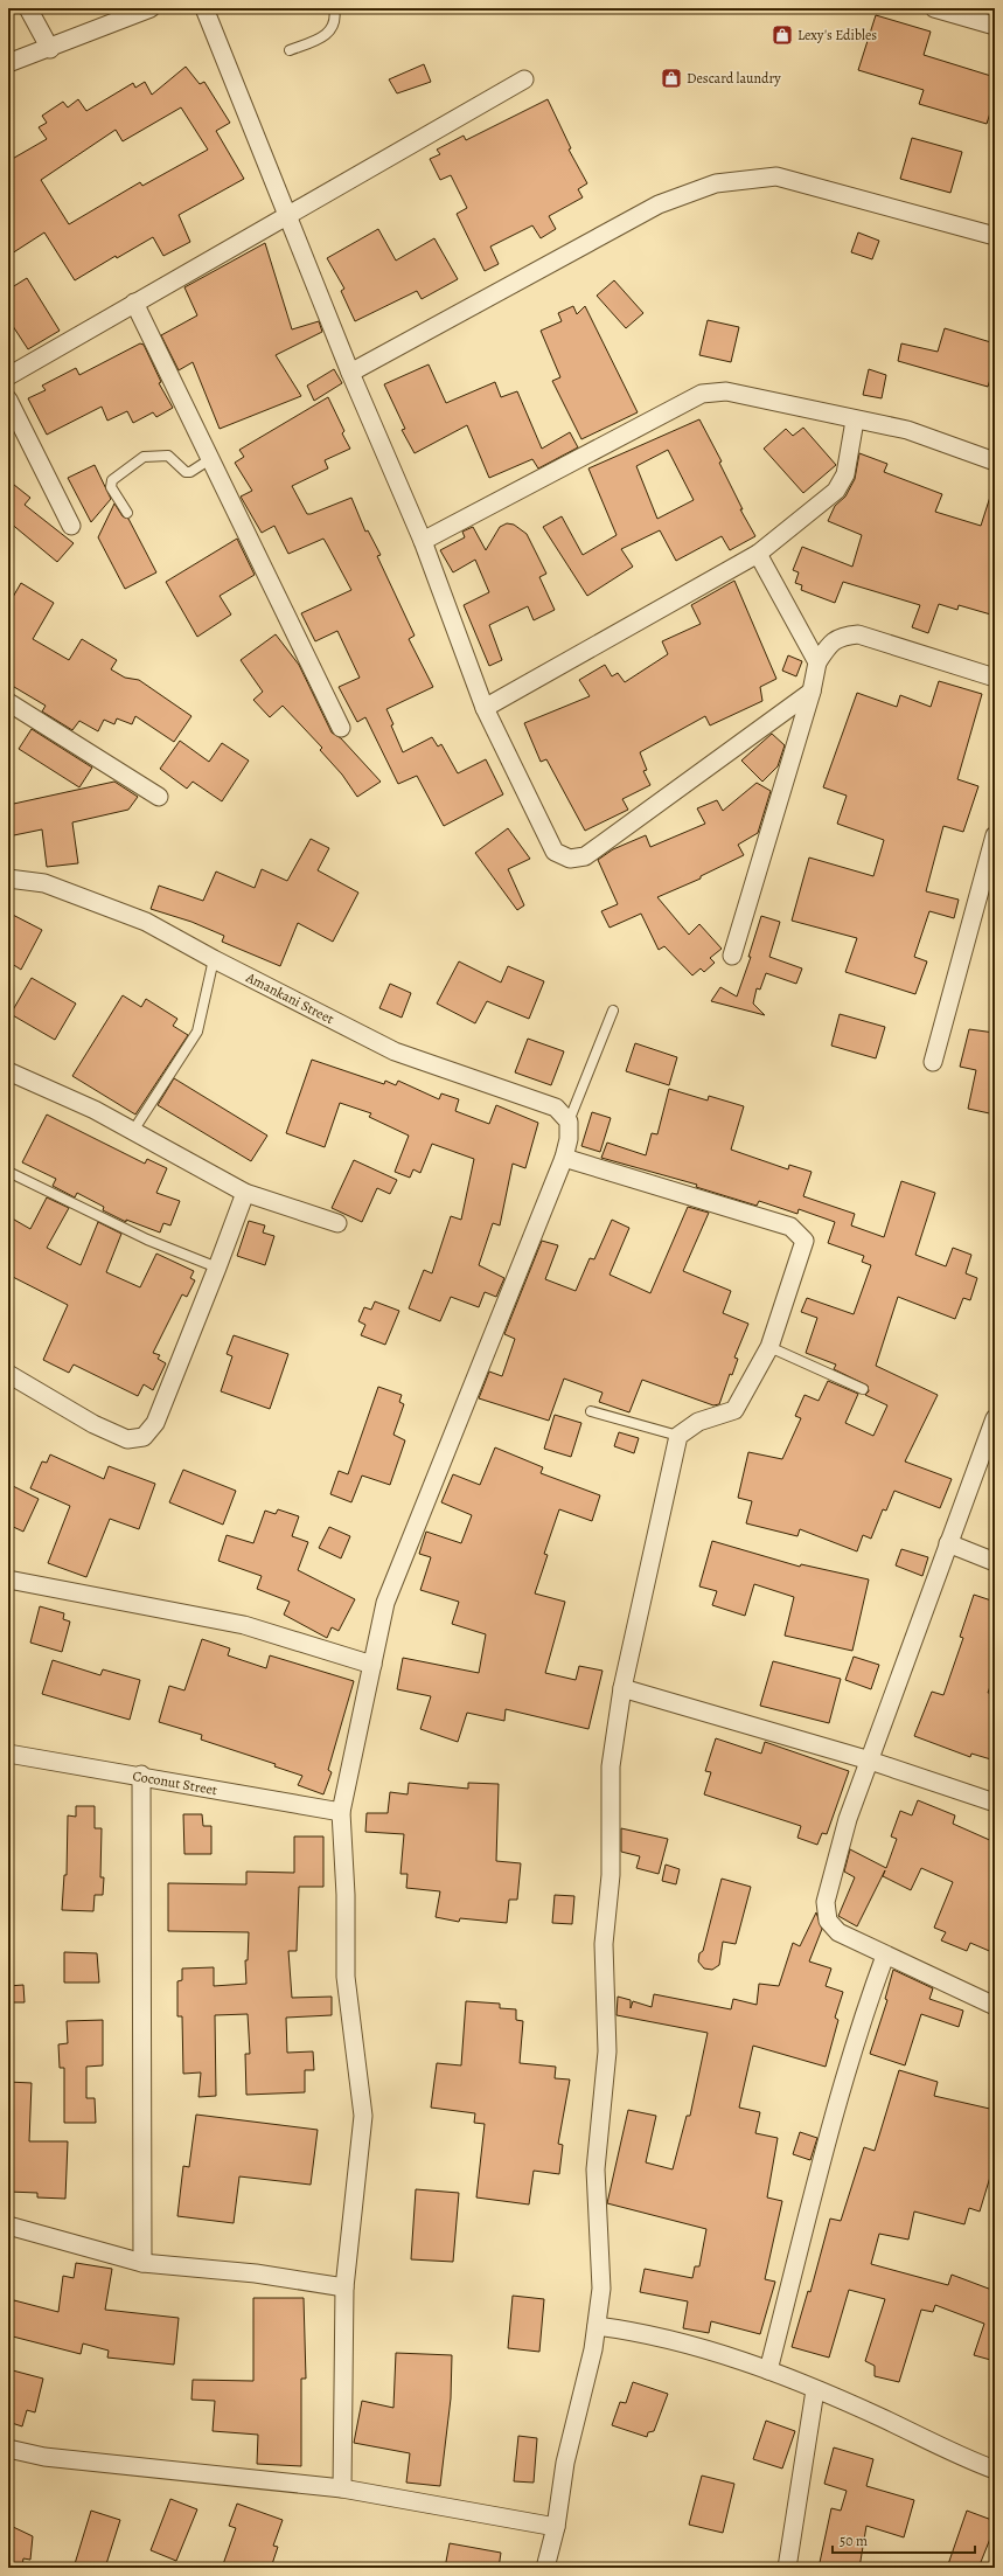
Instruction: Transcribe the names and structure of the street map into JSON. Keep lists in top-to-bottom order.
{
  "streets": {
    "street": ["Amankani Street", "Coconut Street"]
  },
  "places": {
    "shop": ["Lexy's Edibles", "Descard laundry"]
  },
  "scale_bar": "50 m"
}
